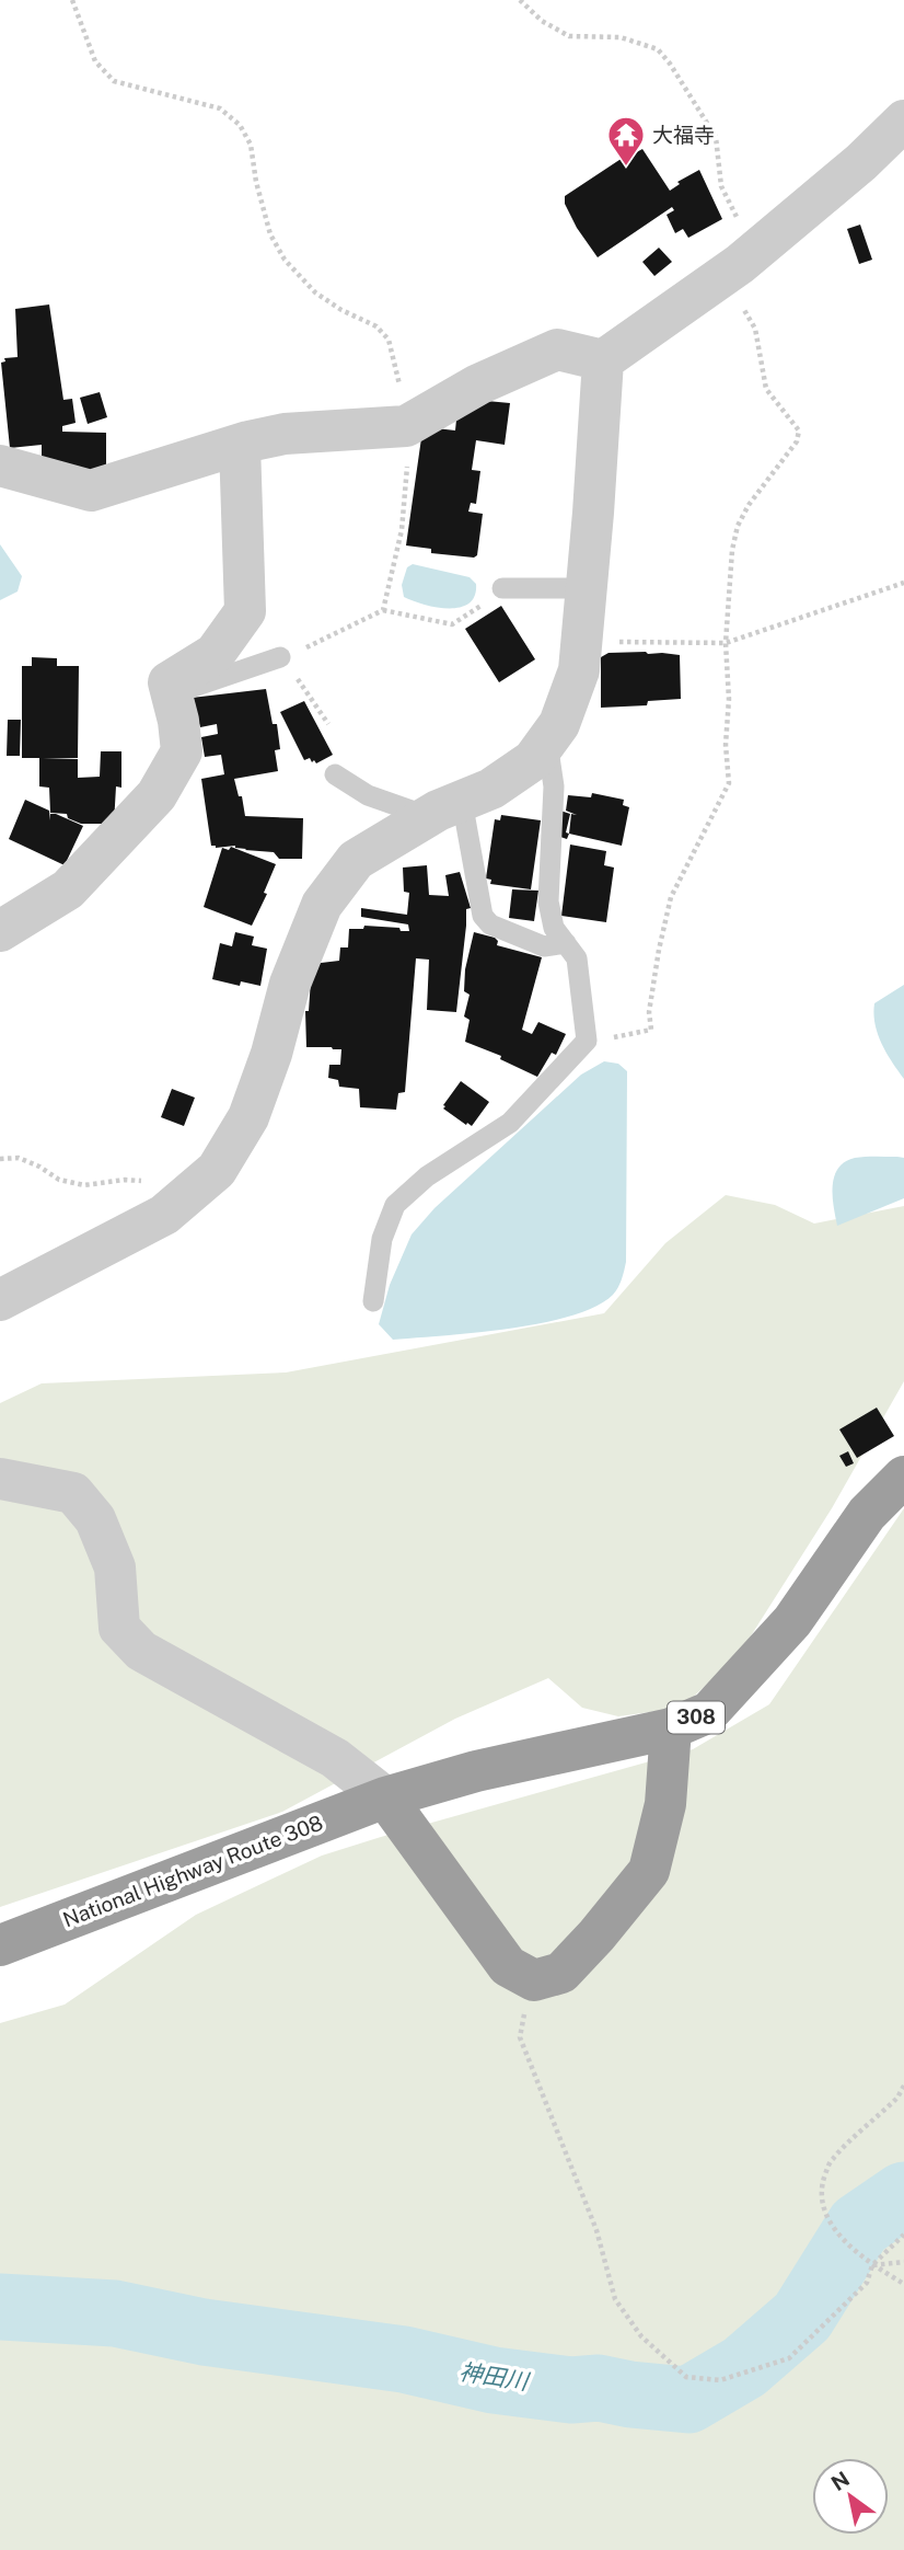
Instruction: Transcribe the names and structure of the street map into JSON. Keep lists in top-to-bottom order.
{
  "streets": {
    "highway": ["308", "National Highway Route 308"]
  },
  "crossings": [
    ["308", "National Highway Route 308"]
  ],
  "water": ["神田川"],
  "places": {
    "temple": ["大福寺"]
  },
  "north": "top left"
}
